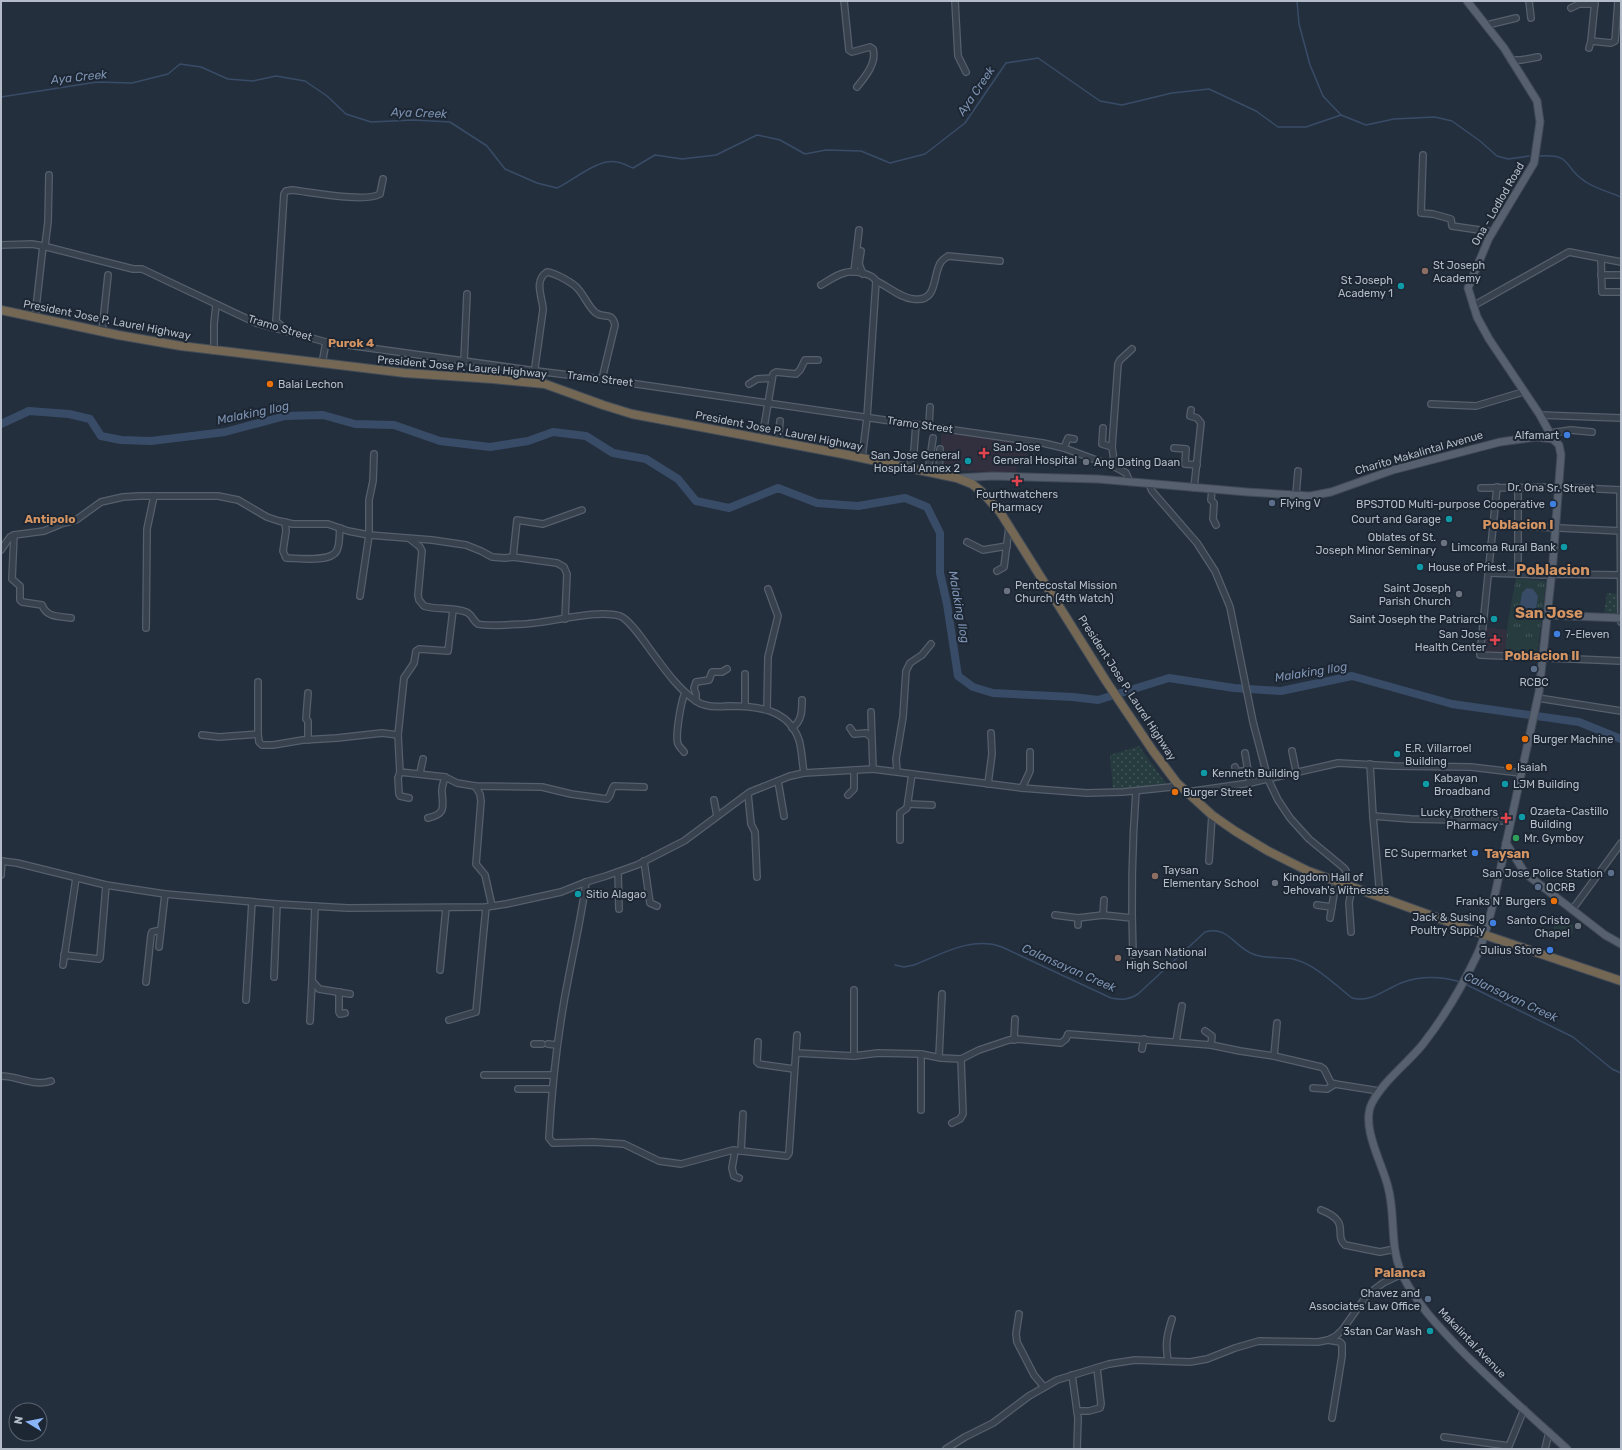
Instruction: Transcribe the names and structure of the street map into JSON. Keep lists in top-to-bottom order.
{
  "streets": {
    "highway": ["President Jose P. Laurel Highway"],
    "main road": ["Ona - Lodlod Road", "Charito Makalintal Avenue", "Makalintal Avenue"],
    "street": ["Tramo Street", "Dr. Ona Sr. Street"]
  },
  "crossings": [
    ["Ona - Lodlod Road", "Charito Makalintal Avenue"],
    ["Ona - Lodlod Road", "Dr. Ona Sr. Street"],
    ["Ona - Lodlod Road", "Makalintal Avenue"],
    ["President Jose P. Laurel Highway", "Charito Makalintal Avenue"],
    ["President Jose P. Laurel Highway", "Makalintal Avenue"],
    ["Tramo Street", "Charito Makalintal Avenue"]
  ],
  "districts": [
    "Purok 4",
    "Antipolo",
    "Poblacion I",
    "Poblacion",
    "San Jose",
    "Poblacion II",
    "Taysan",
    "Palanca"
  ],
  "water": ["Aya Creek", "Malaking Ilog", "Calansayan Creek"],
  "places": {
    "other": [
      "St Joseph Academy",
      "St Joseph Academy 1",
      "Balai Lechon",
      "Alfamart",
      "San Jose General Hospital Annex 2",
      "Ang Dating Daan",
      "Flying V",
      "BPSJTOD Multi-purpose Cooperative",
      "Court and Garage",
      "Oblates of St. Joseph Minor Seminary",
      "Limcoma Rural Bank",
      "House of Priest",
      "Pentecostal Mission Church (4th Watch)",
      "Saint Joseph Parish Church",
      "Saint Joseph the Patriarch",
      "7-Eleven",
      "RCBC",
      "Burger Machine",
      "E.R. Villarroel Building",
      "Isaiah",
      "Kenneth Building",
      "Kabayan Broadband",
      "LJM Building",
      "Burger Street",
      "Ozaeta-Castillo Building",
      "Mr. Gymboy",
      "EC Supermarket",
      "San Jose Police Station",
      "Taysan Elementary School",
      "Kingdom Hall of Jehovah's Witnesses",
      "QCRB",
      "Sitio Alagao",
      "Franks N’ Burgers",
      "Jack & Susing Poultry Supply",
      "Santo Cristo Chapel",
      "Julius Store",
      "Taysan National High School",
      "Chavez and Associates Law Office",
      "3stan Car Wash"
    ],
    "health": [
      "San Jose General Hospital",
      "Fourthwatchers Pharmacy",
      "San Jose Health Center",
      "Lucky Brothers Pharmacy"
    ]
  },
  "north": "left"
}
